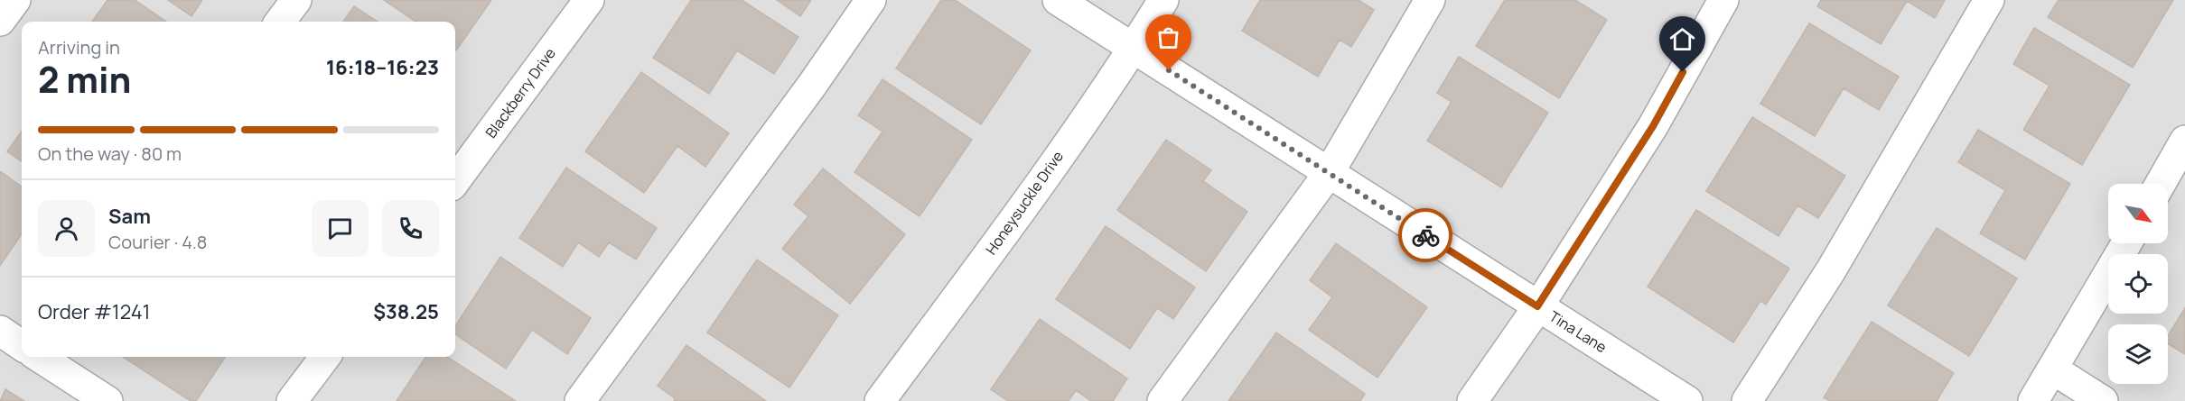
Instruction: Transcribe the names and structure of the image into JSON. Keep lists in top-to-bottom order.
{
  "streets": {
    "street": ["Blackberry Drive", "Honeysuckle Drive", "Tina Lane"]
  },
  "crossings": [
    ["Honeysuckle Drive", "Tina Lane"]
  ],
  "north": "bottom right",
  "page": {
    "heading": ["2 min", "Arriving in", "16:18–16:23"],
    "panel": [
      "Sam",
      "Courier · 4.8",
      "Order #1241",
      "$38.25"
    ],
    "bar": "On the way · 80 m"
  }
}
